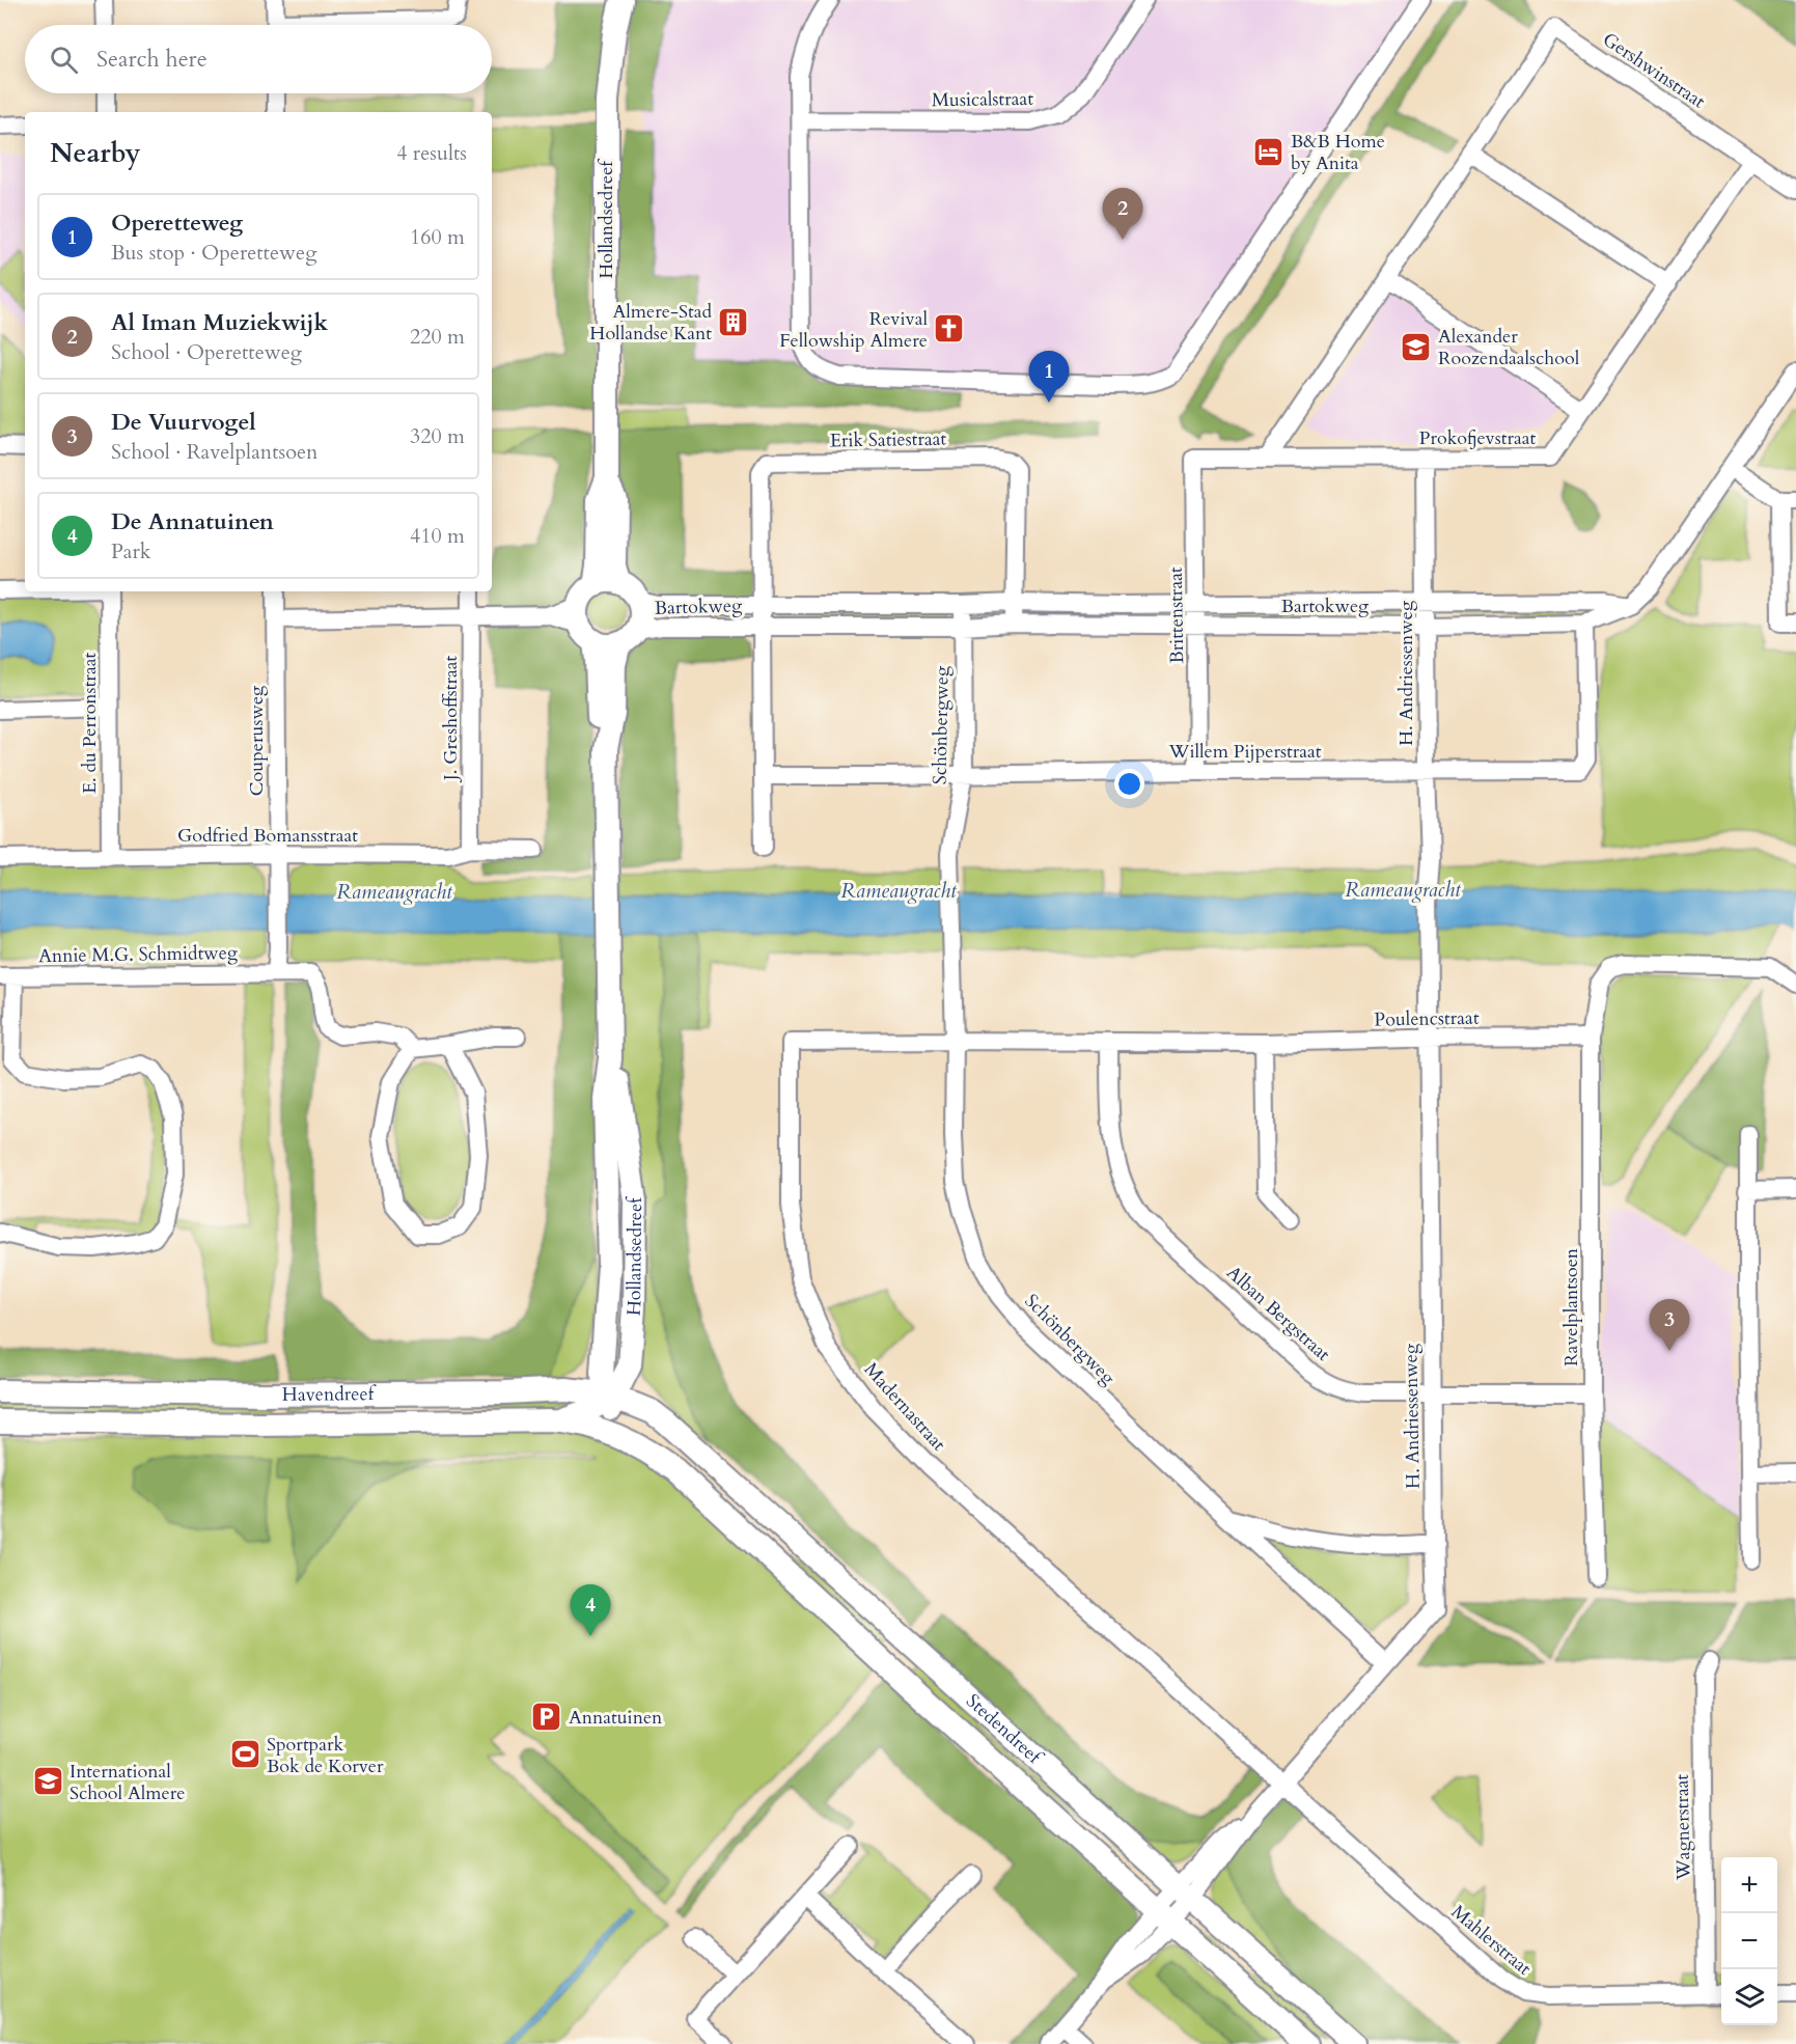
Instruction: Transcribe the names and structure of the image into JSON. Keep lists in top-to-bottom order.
{
  "streets": {
    "main road": ["Hollandsedreef", "Havendreef", "Stedendreef"],
    "street": [
      "Gershwinstraat",
      "Musicalstraat",
      "Prokofjevstraat",
      "Erik Satiestraat",
      "Bartokweg",
      "Brittenstraat",
      "H. Andriessenweg",
      "J. Greshoffstraat",
      "E. du Perronstraat",
      "Schönbergweg",
      "Couperusweg",
      "Willem Pijperstraat",
      "Godfried Bomansstraat",
      "Annie M.G. Schmidtweg",
      "Poulencstraat",
      "Ravelplantsoen",
      "Alban Bergstraat",
      "Madernastraat",
      "Wagnerstraat",
      "Mahlerstraat"
    ]
  },
  "crossings": [
    ["Gershwinstraat", "Prokofjevstraat"],
    ["Hollandsedreef", "Bartokweg"],
    ["Prokofjevstraat", "Brittenstraat"],
    ["Prokofjevstraat", "H. Andriessenweg"],
    ["Erik Satiestraat", "Bartokweg"],
    ["Bartokweg", "Brittenstraat"],
    ["Bartokweg", "H. Andriessenweg"],
    ["Bartokweg", "Schönbergweg"],
    ["Bartokweg", "Willem Pijperstraat"],
    ["Brittenstraat", "Willem Pijperstraat"],
    ["H. Andriessenweg", "Schönbergweg"],
    ["H. Andriessenweg", "Willem Pijperstraat"],
    ["H. Andriessenweg", "Poulencstraat"],
    ["H. Andriessenweg", "Alban Bergstraat"],
    ["H. Andriessenweg", "Madernastraat"],
    ["H. Andriessenweg", "Stedendreef"],
    ["H. Andriessenweg", "Mahlerstraat"],
    ["J. Greshoffstraat", "Godfried Bomansstraat"],
    ["E. du Perronstraat", "Godfried Bomansstraat"],
    ["Schönbergweg", "Willem Pijperstraat"],
    ["Schönbergweg", "Poulencstraat"],
    ["Schönbergweg", "Madernastraat"],
    ["Couperusweg", "Godfried Bomansstraat"],
    ["Couperusweg", "Annie M.G. Schmidtweg"],
    ["Poulencstraat", "Ravelplantsoen"],
    ["Poulencstraat", "Alban Bergstraat"],
    ["Poulencstraat", "Madernastraat"],
    ["Ravelplantsoen", "Alban Bergstraat"],
    ["Havendreef", "Stedendreef"],
    ["Madernastraat", "Mahlerstraat"],
    ["Wagnerstraat", "Mahlerstraat"]
  ],
  "water": ["Rameaugracht"],
  "places": {
    "hotel": ["B&B Home by Anita"],
    "building": ["Almere-Stad Hollandse Kant"],
    "church": ["Revival Fellowship Almere"],
    "school or university": ["Alexander Roozendaalschool", "International School Almere"],
    "parking": ["Annatuinen"],
    "sports": ["Sportpark Bok de Korver"]
  },
  "page": {
    "search": "Search here",
    "heading": ["Nearby", "4 results"],
    "pins": [
      "2",
      "1",
      "3",
      "4"
    ],
    "list": [
      {
        "mark": "1",
        "name": "Operetteweg",
        "note": "Bus stop · Operetteweg",
        "value": "160 m"
      },
      {
        "mark": "2",
        "name": "Al Iman Muziekwijk",
        "note": "School · Operetteweg",
        "value": "220 m"
      },
      {
        "mark": "3",
        "name": "De Vuurvogel",
        "note": "School · Ravelplantsoen",
        "value": "320 m"
      },
      {
        "mark": "4",
        "name": "De Annatuinen",
        "note": "Park",
        "value": "410 m"
      }
    ],
    "map_buttons": ["+", "−"]
  }
}
